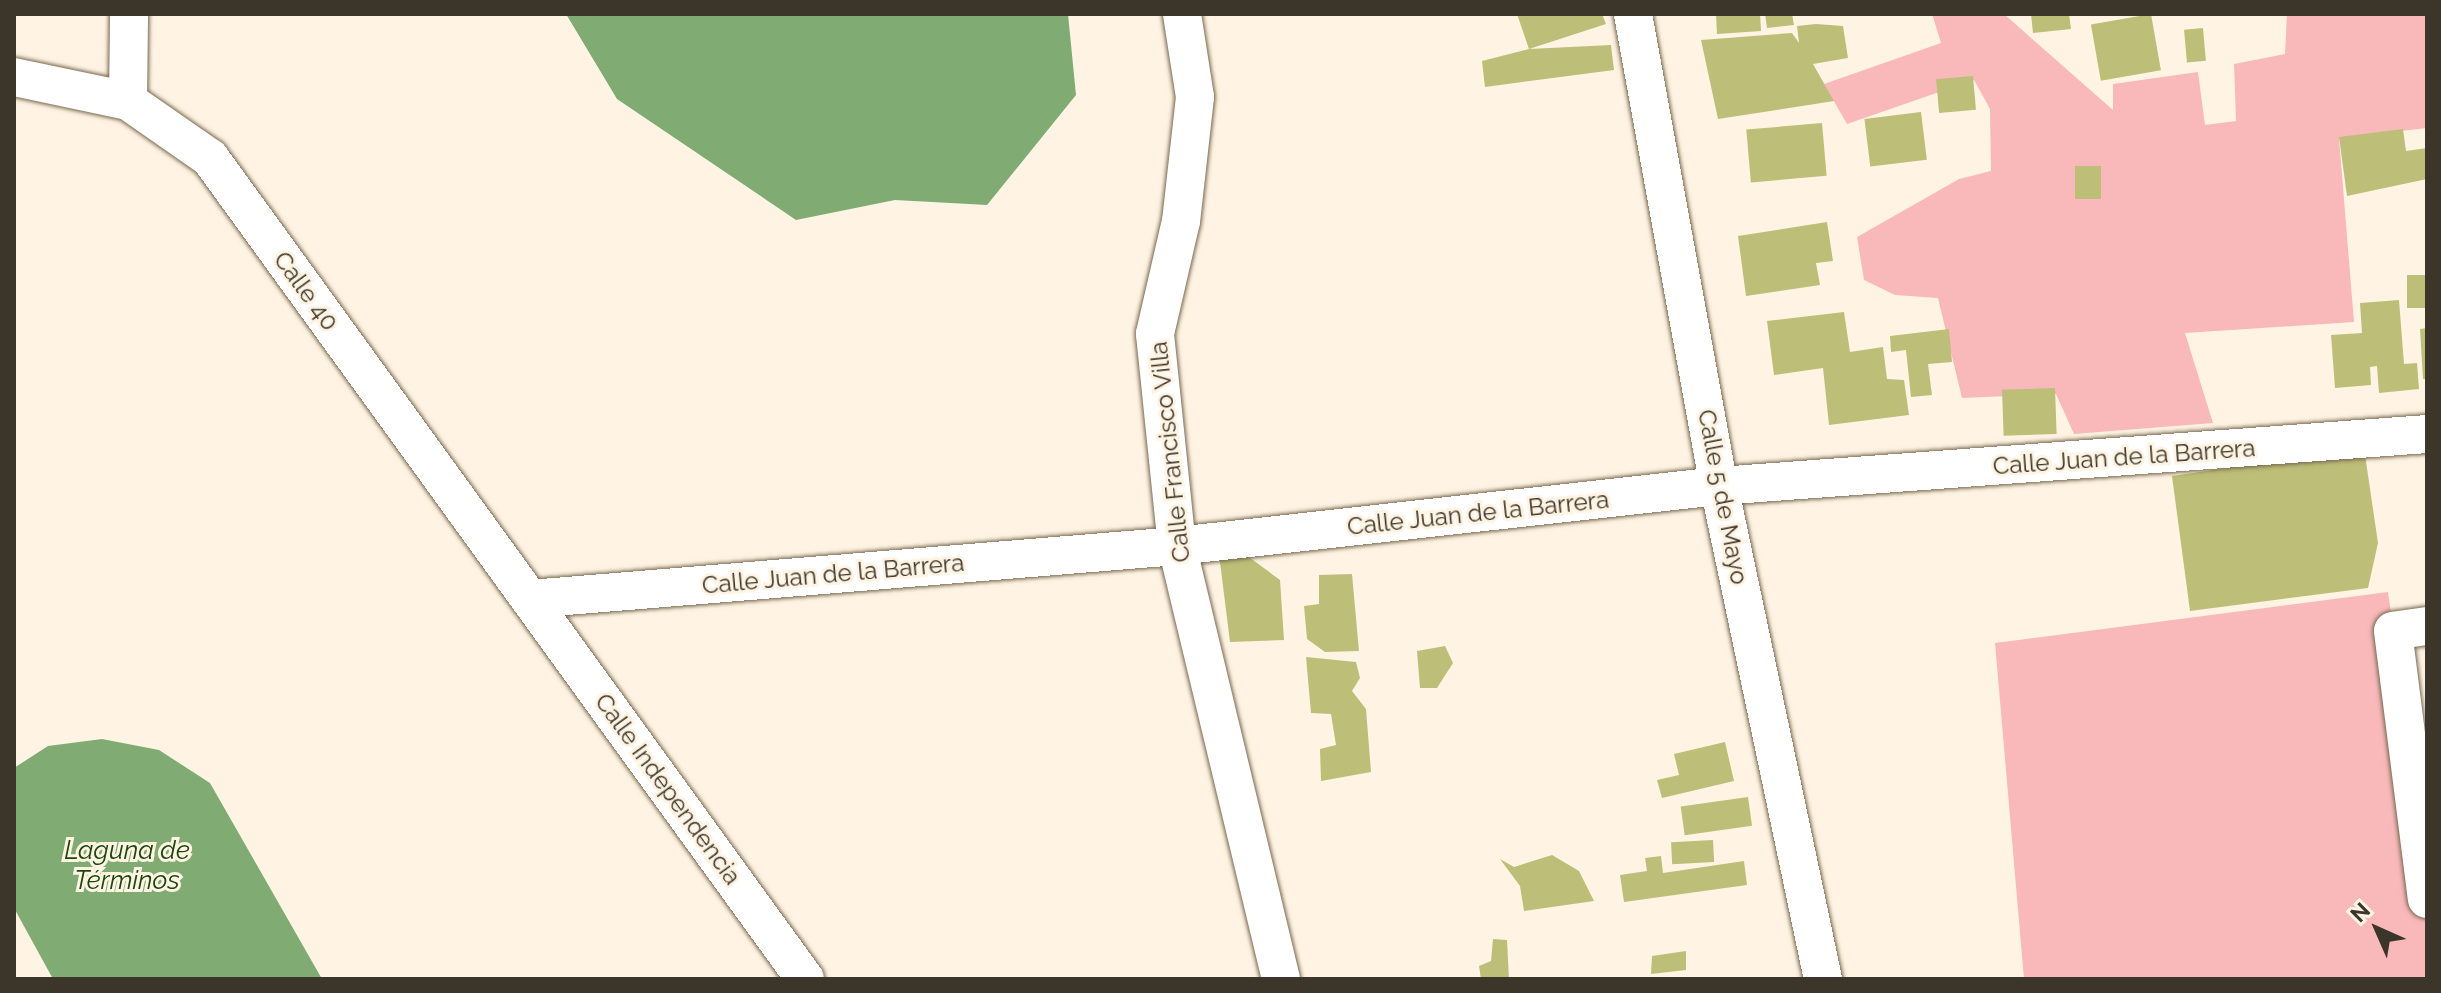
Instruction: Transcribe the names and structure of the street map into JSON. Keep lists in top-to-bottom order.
{
  "streets": {
    "street": [
      "Calle 40",
      "Calle Francisco Villa",
      "Calle Juan de la Barrera",
      "Calle 5 de Mayo",
      "Calle Independencia"
    ]
  },
  "crossings": [
    ["Calle 40", "Calle Juan de la Barrera"],
    ["Calle 40", "Calle Independencia"],
    ["Calle Francisco Villa", "Calle Juan de la Barrera"],
    ["Calle Juan de la Barrera", "Calle 5 de Mayo"],
    ["Calle Juan de la Barrera", "Calle Independencia"]
  ],
  "water": ["Laguna de Términos"],
  "north": "top left"
}
